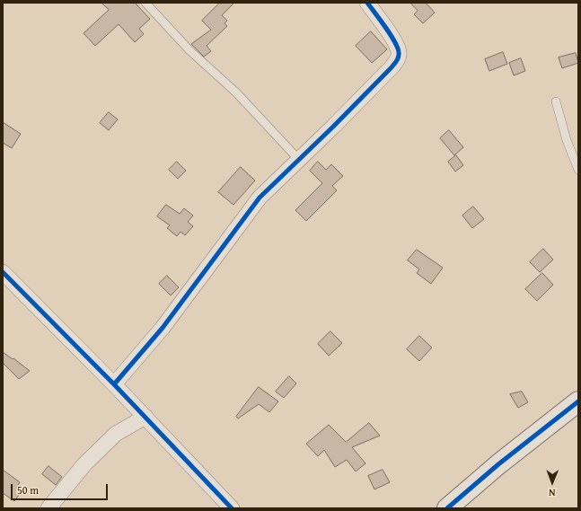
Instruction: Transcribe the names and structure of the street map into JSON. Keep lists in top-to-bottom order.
{
  "scale_bar": "50 m",
  "north": "bottom"
}
